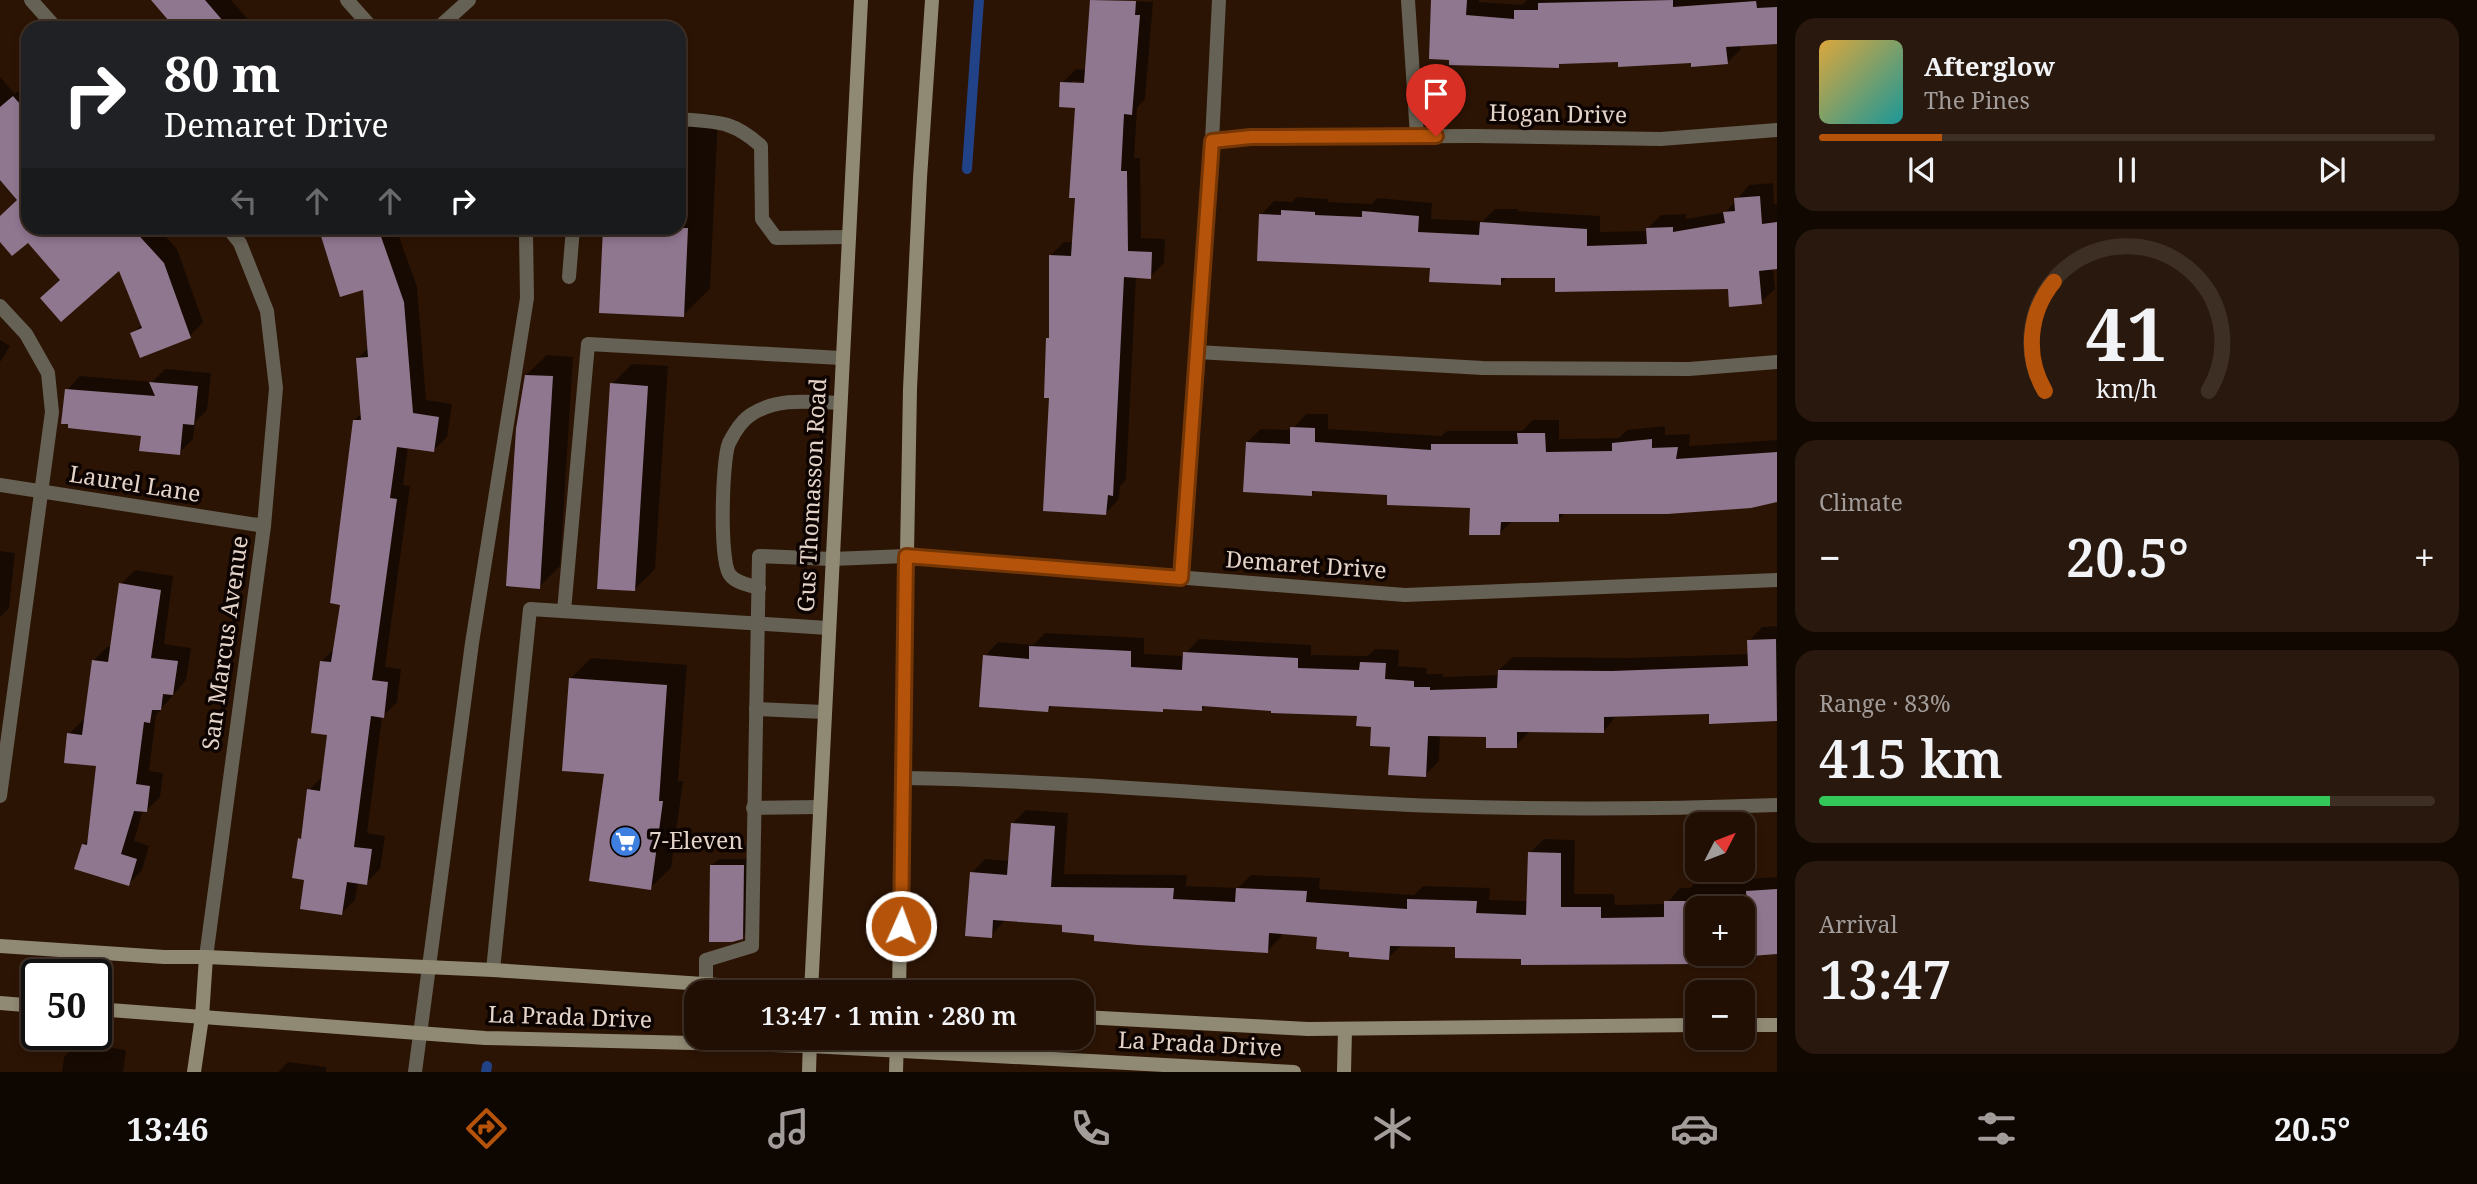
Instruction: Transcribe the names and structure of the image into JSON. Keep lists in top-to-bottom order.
{
  "streets": {
    "main road": ["Gus Thomasson Road", "San Marcus Avenue", "La Prada Drive"],
    "street": ["Hogan Drive", "Laurel Lane", "Demaret Drive"]
  },
  "crossings": [
    ["Laurel Lane", "San Marcus Avenue"],
    ["Gus Thomasson Road", "Demaret Drive"],
    ["San Marcus Avenue", "La Prada Drive"]
  ],
  "places": {
    "supermarket": ["7-Eleven"]
  },
  "north": "top right",
  "page": {
    "turn": ["80 m", "Demaret Drive"],
    "song": ["Afterglow", "The Pines"],
    "tile": [
      "Climate",
      ["Range · 83%", "415 km"],
      ["Arrival", "13:47"]
    ],
    "heat": ["−", "20.5°", "+"],
    "map_buttons": ["+", "−"],
    "limit": "50",
    "trip": "13:47 · 1 min · 280 m",
    "tabs": ["13:46", "20.5°"],
    "gauge": ["41", "km/h"]
  }
}
